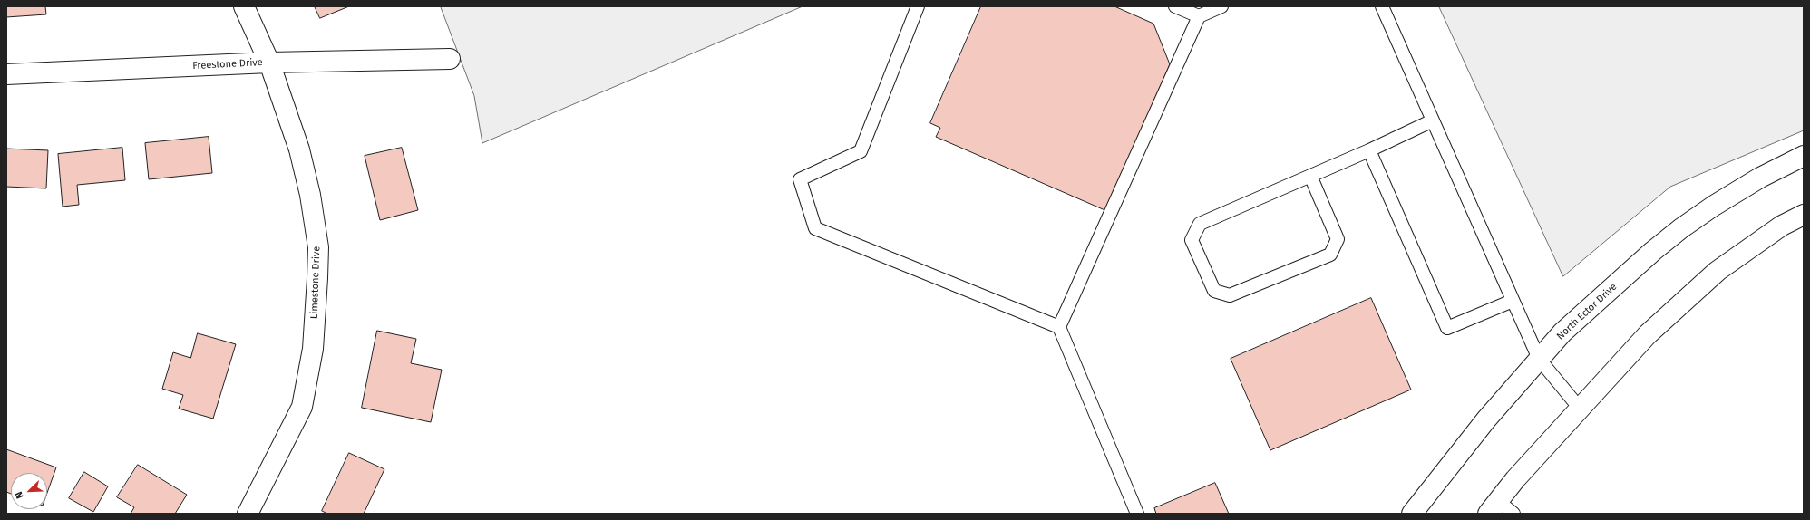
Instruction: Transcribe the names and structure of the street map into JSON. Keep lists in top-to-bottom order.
{
  "streets": {
    "street": ["Freestone Drive", "Limestone Drive", "North Ector Drive"]
  },
  "crossings": [
    ["Freestone Drive", "Limestone Drive"]
  ],
  "north": "bottom left"
}
